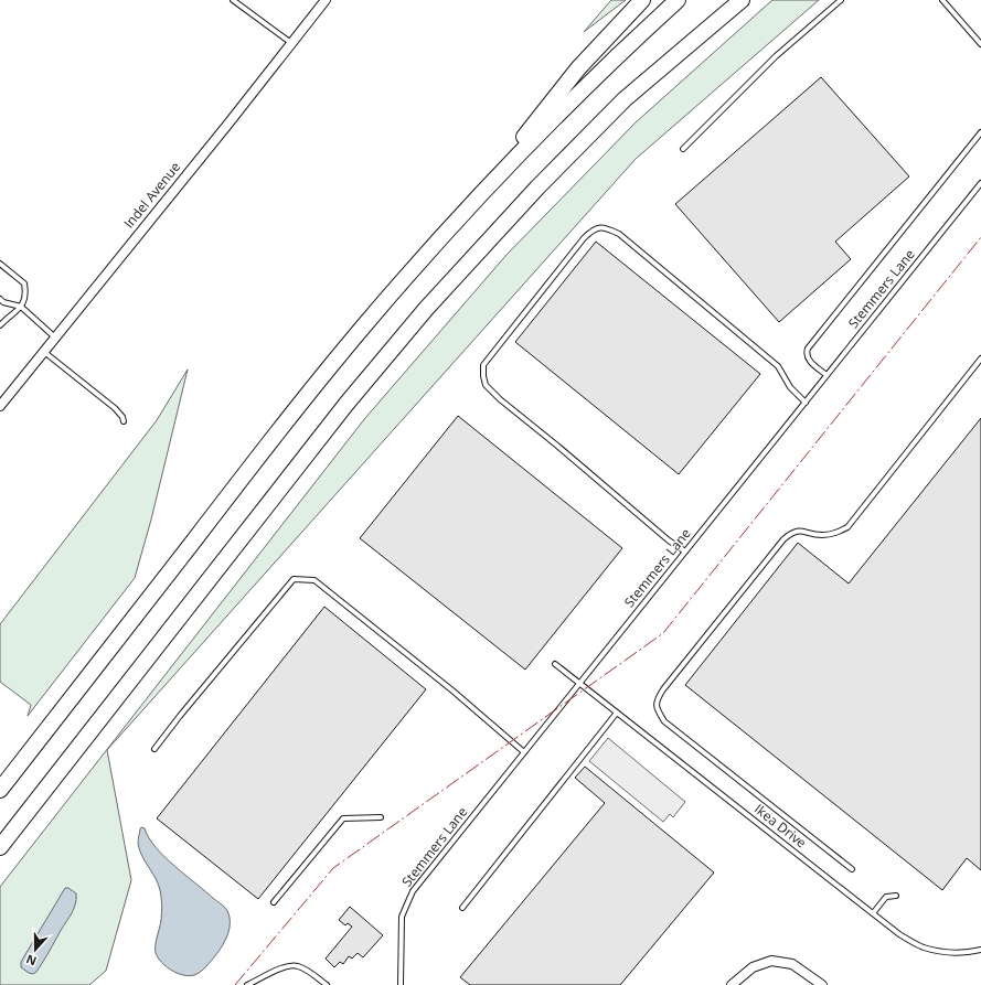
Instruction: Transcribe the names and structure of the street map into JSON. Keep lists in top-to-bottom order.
{
  "streets": {
    "street": ["Indel Avenue"],
    "lane": ["Stemmers Lane", "Ikea Drive"]
  },
  "crossings": [
    ["Stemmers Lane", "Ikea Drive"]
  ],
  "north": "bottom"
}
